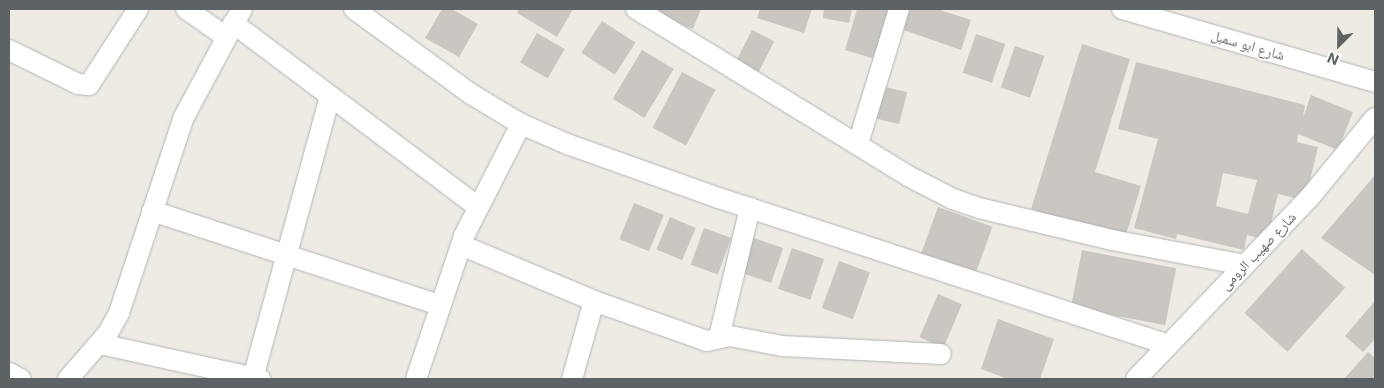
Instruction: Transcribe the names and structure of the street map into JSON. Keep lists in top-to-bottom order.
{
  "streets": {
    "street": ["شارع ابو سمبل", "شارع صهيب الرومى"]
  },
  "north": "bottom left"
}
